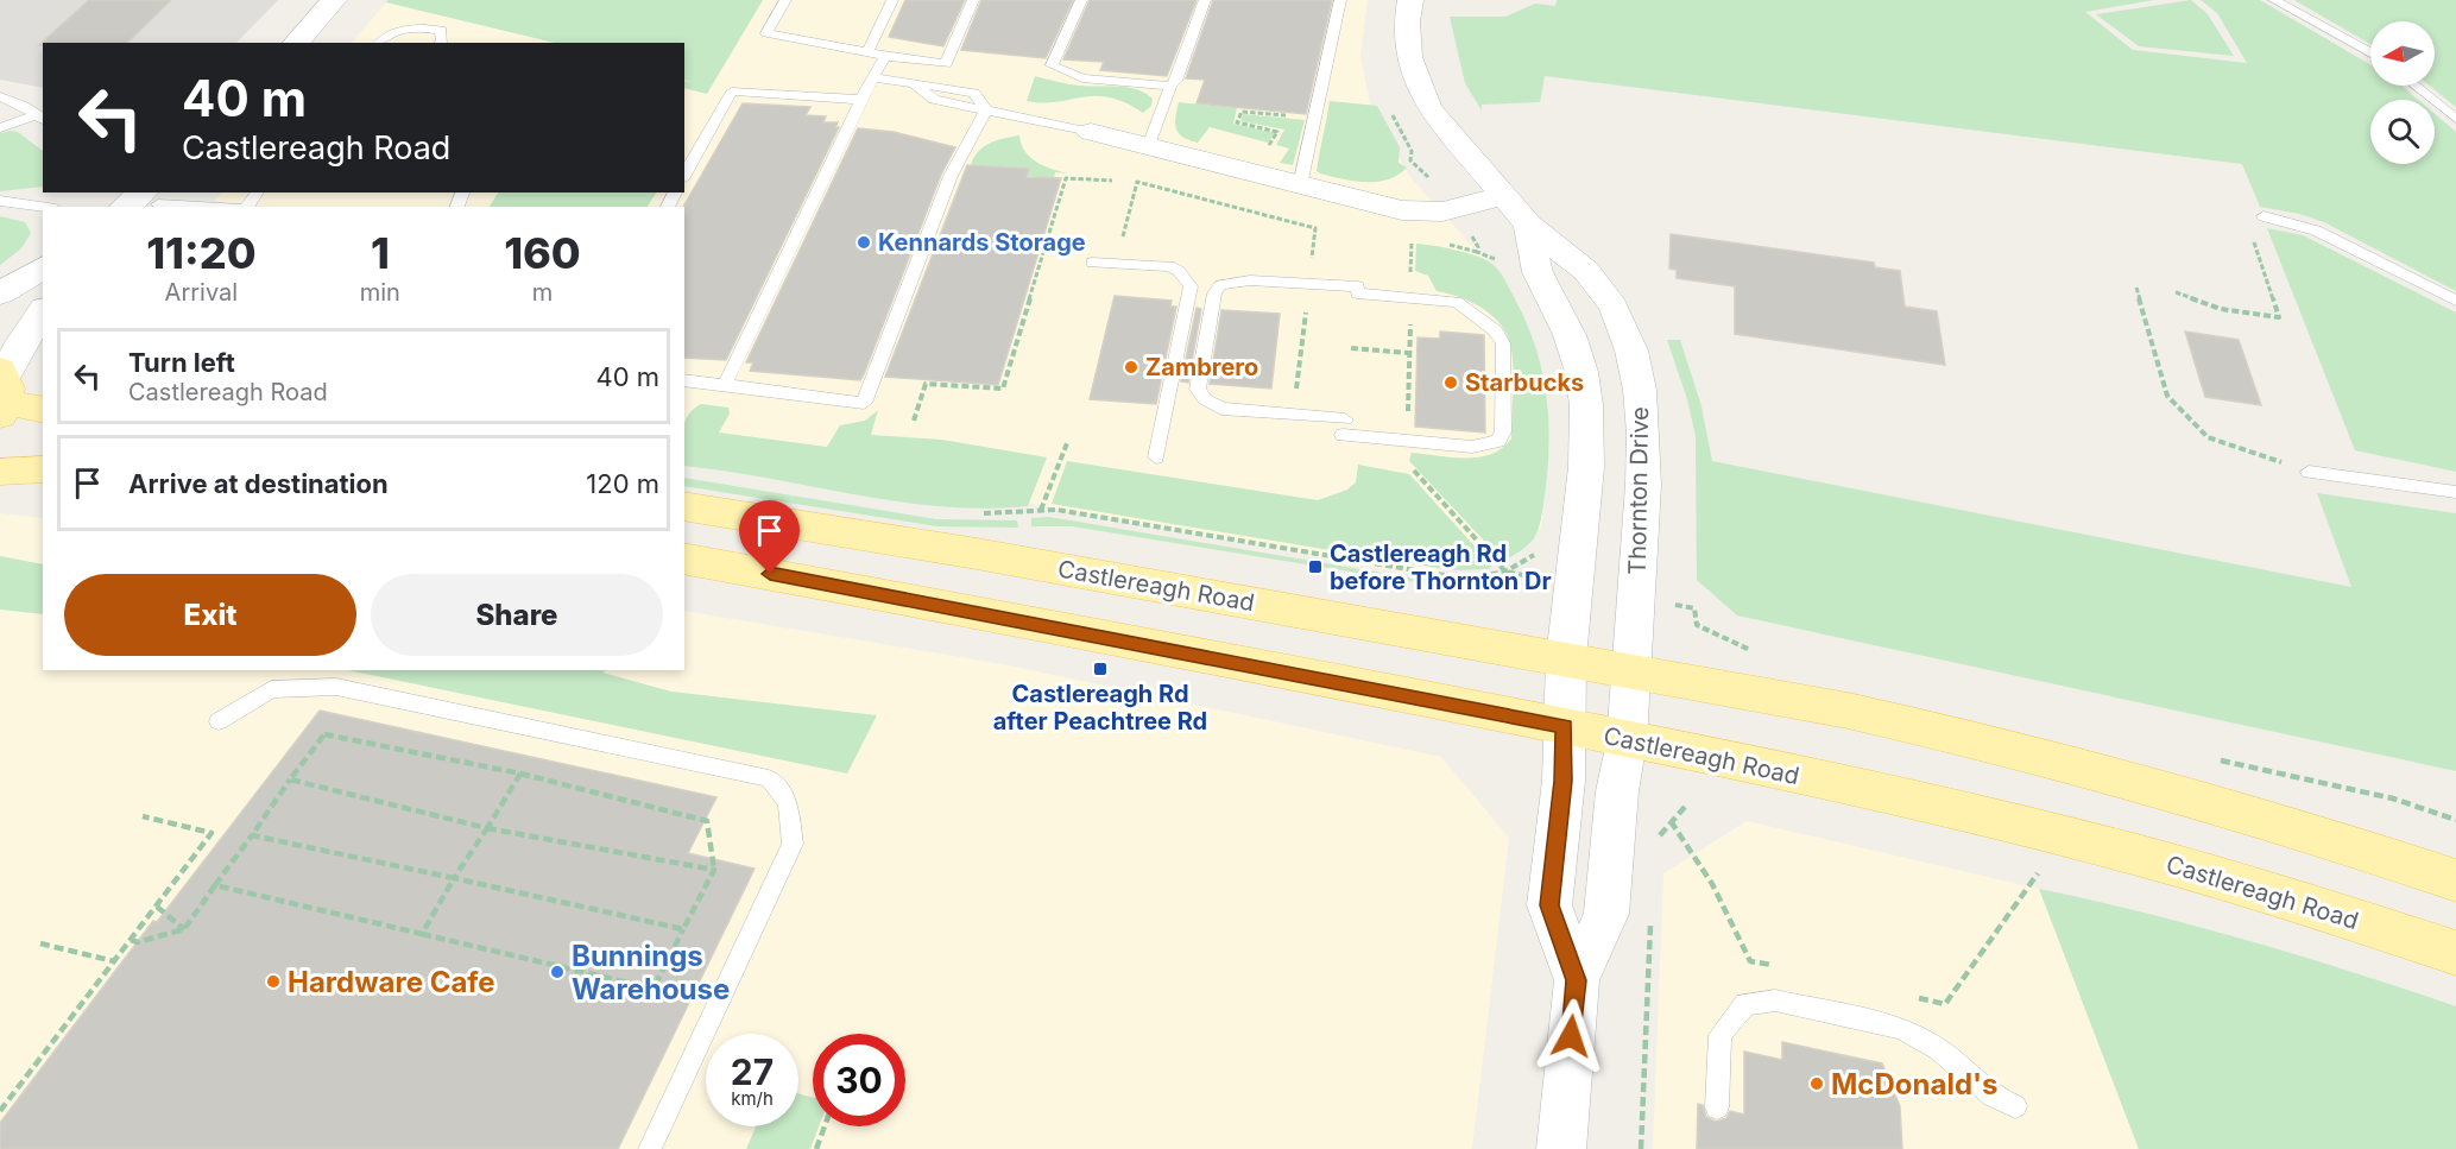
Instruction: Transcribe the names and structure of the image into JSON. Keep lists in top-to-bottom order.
{
  "streets": {
    "main road": ["Castlereagh Road"],
    "street": ["Thornton Drive"]
  },
  "crossings": [
    ["Thornton Drive", "Castlereagh Road"]
  ],
  "places": {
    "other": [
      "Kennards Storage",
      "Zambrero",
      "Starbucks",
      "Bunnings Warehouse",
      "Hardware Cafe",
      "McDonald's"
    ],
    "transit": ["Castlereagh Rd before Thornton Dr", "Castlereagh Rd after Peachtree Rd"]
  },
  "north": "left",
  "page": {
    "turn": ["40 m", "Castlereagh Road"],
    "eta": [
      "11:20",
      "Arrival",
      "1",
      "min",
      "160",
      "m"
    ],
    "list": [
      {
        "name": "Turn left",
        "note": "Castlereagh Road",
        "value": "40 m"
      },
      {
        "name": "Arrive at destination",
        "value": "120 m"
      }
    ],
    "buttons": ["Exit", "Share"],
    "speed": "27 km/h",
    "limit": "30"
  }
}
